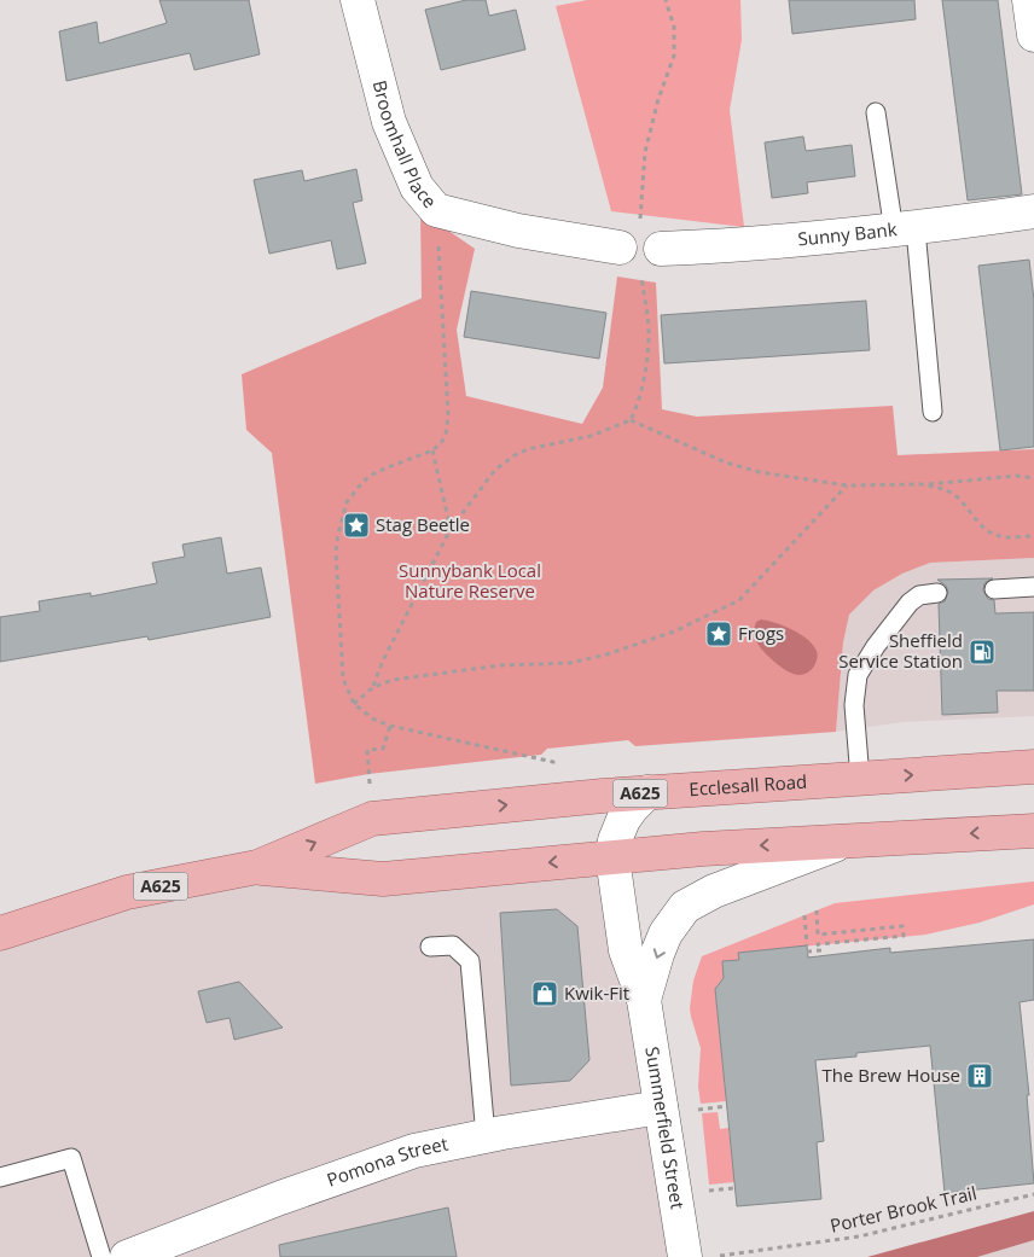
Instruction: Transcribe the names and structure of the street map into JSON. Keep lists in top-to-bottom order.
{
  "streets": {
    "main road": ["Ecclesall Road", "A625"],
    "street": [
      "Broomhall Place",
      "Sunny Bank",
      "Summerfield Street",
      "Pomona Street"
    ],
    "path": ["Porter Brook Trail"]
  },
  "crossings": [
    ["Broomhall Place", "Sunny Bank"],
    ["Ecclesall Road", "Summerfield Street"],
    ["Summerfield Street", "Pomona Street"]
  ],
  "parks": ["Sunnybank Local Nature Reserve"],
  "places": {
    "place": ["Stag Beetle", "Frogs"],
    "fuel station": ["Sheffield Service Station"],
    "shop": ["Kwik-Fit"],
    "building": ["The Brew House"]
  }
}
